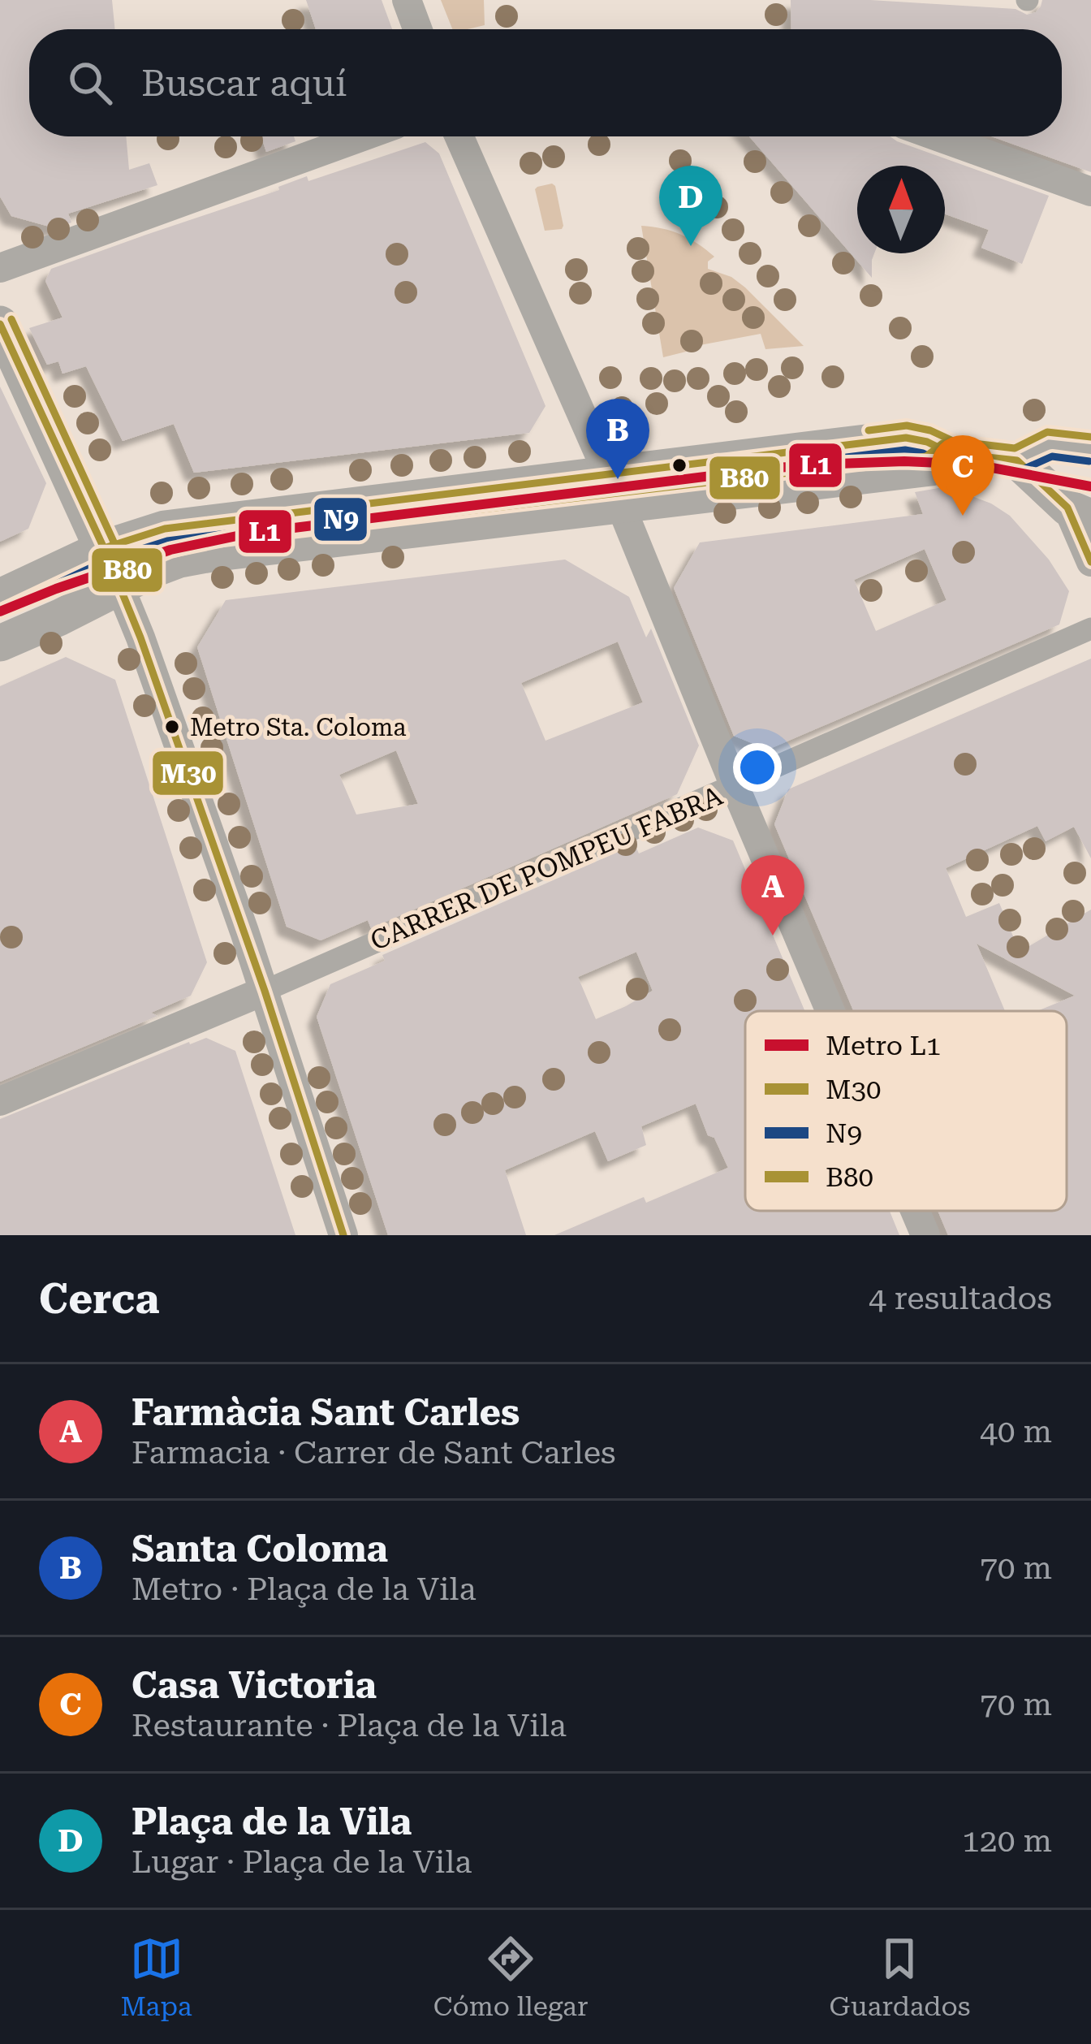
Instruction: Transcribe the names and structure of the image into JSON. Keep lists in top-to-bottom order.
{
  "streets": {
    "street": ["CARRER DE POMPEU FABRA"]
  },
  "places": ["Metro Sta. Coloma"],
  "lines": [
    "transit line B80",
    "transit line M30",
    "transit line N9",
    "metro line L1"
  ],
  "legend": [
    "Metro L1",
    "M30",
    "N9",
    "B80"
  ],
  "north": "top",
  "page": {
    "search": "Buscar aquí",
    "pins": [
      "D",
      "B",
      "C",
      "A"
    ],
    "heading": ["Cerca", "4 resultados"],
    "list": [
      {
        "mark": "A",
        "name": "Farmàcia Sant Carles",
        "note": "Farmacia · Carrer de Sant Carles",
        "value": "40 m"
      },
      {
        "mark": "B",
        "name": "Santa Coloma",
        "note": "Metro · Plaça de la Vila",
        "value": "70 m"
      },
      {
        "mark": "C",
        "name": "Casa Victoria",
        "note": "Restaurante · Plaça de la Vila",
        "value": "70 m"
      },
      {
        "mark": "D",
        "name": "Plaça de la Vila",
        "note": "Lugar · Plaça de la Vila",
        "value": "120 m"
      }
    ],
    "nav": ["Mapa", "Cómo llegar", "Guardados"]
  }
}
